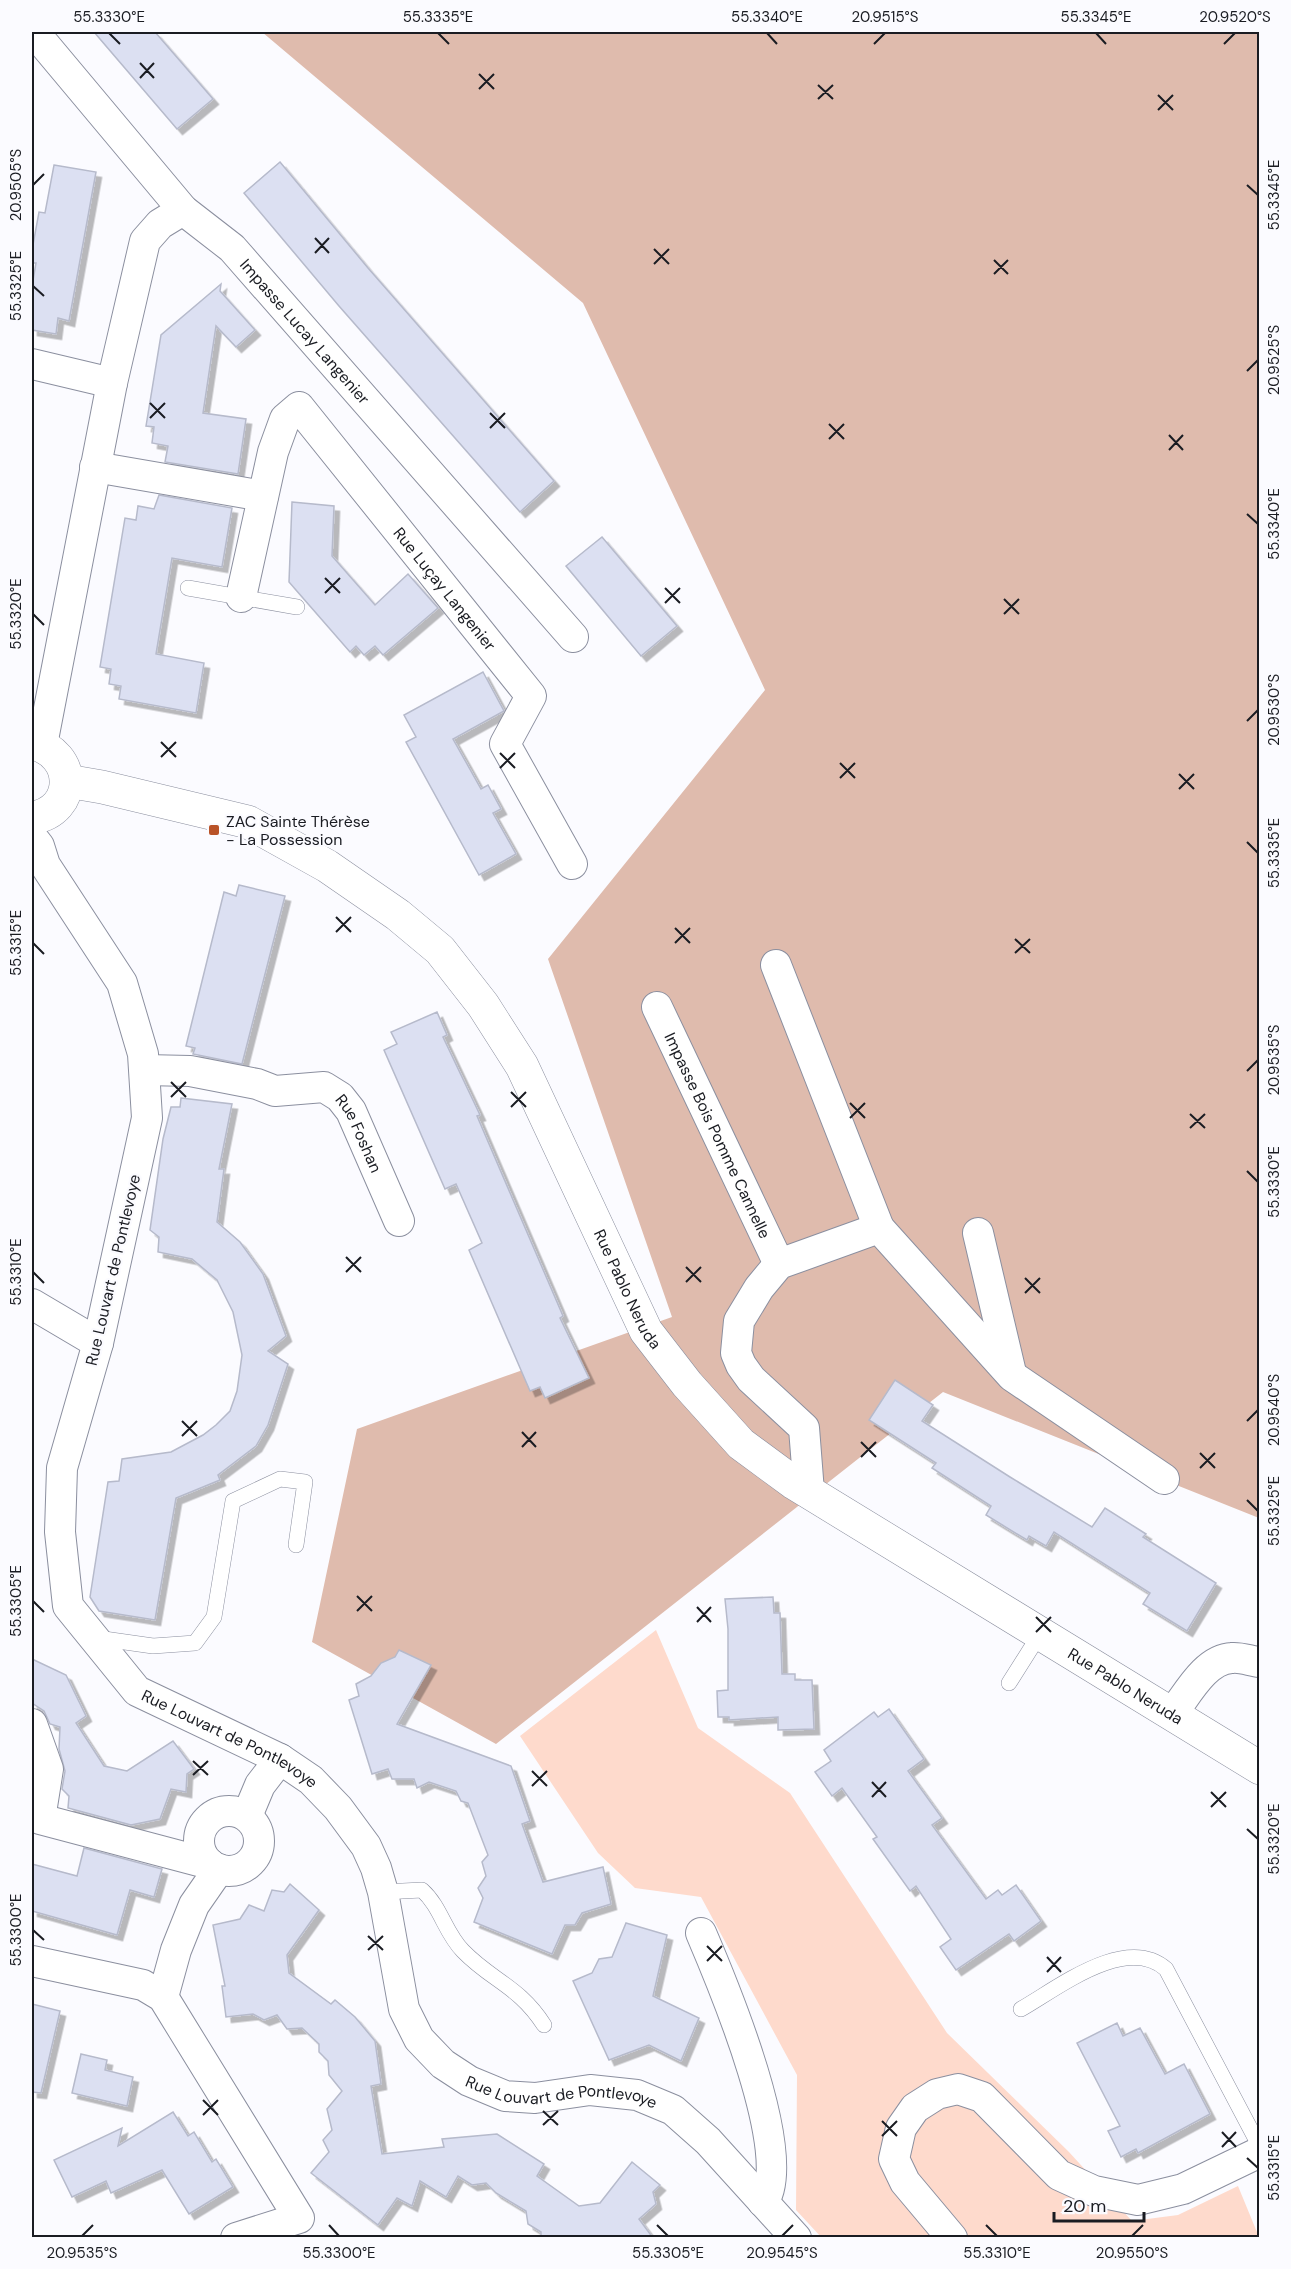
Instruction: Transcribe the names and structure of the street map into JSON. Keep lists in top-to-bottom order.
{
  "streets": {
    "main road": ["Rue Pablo Neruda"],
    "street": [
      "Impasse Lucay Langenier",
      "Rue Luçay Langenier",
      "Rue Foshan",
      "Impasse Bois Pomme Cannelle",
      "Rue Louvart de Pontlevoye"
    ]
  },
  "crossings": [
    ["Rue Foshan", "Rue Louvart de Pontlevoye"]
  ],
  "places": {
    "transit": ["ZAC Sainte Thérèse - La Possession"]
  },
  "scale_bar": "20 m",
  "coordinates": [
    "55.3330°E",
    "55.3335°E",
    "55.3340°E",
    "20.9515°S",
    "55.3345°E",
    "20.9520°S",
    "20.9505°S",
    "55.3325°E",
    "20.9525°S",
    "55.3320°E",
    "20.9530°S",
    "55.3315°E",
    "20.9535°S",
    "55.3310°E",
    "20.9540°S",
    "55.3305°E",
    "55.3300°E",
    "20.9545°S",
    "20.9550°S"
  ]
}
